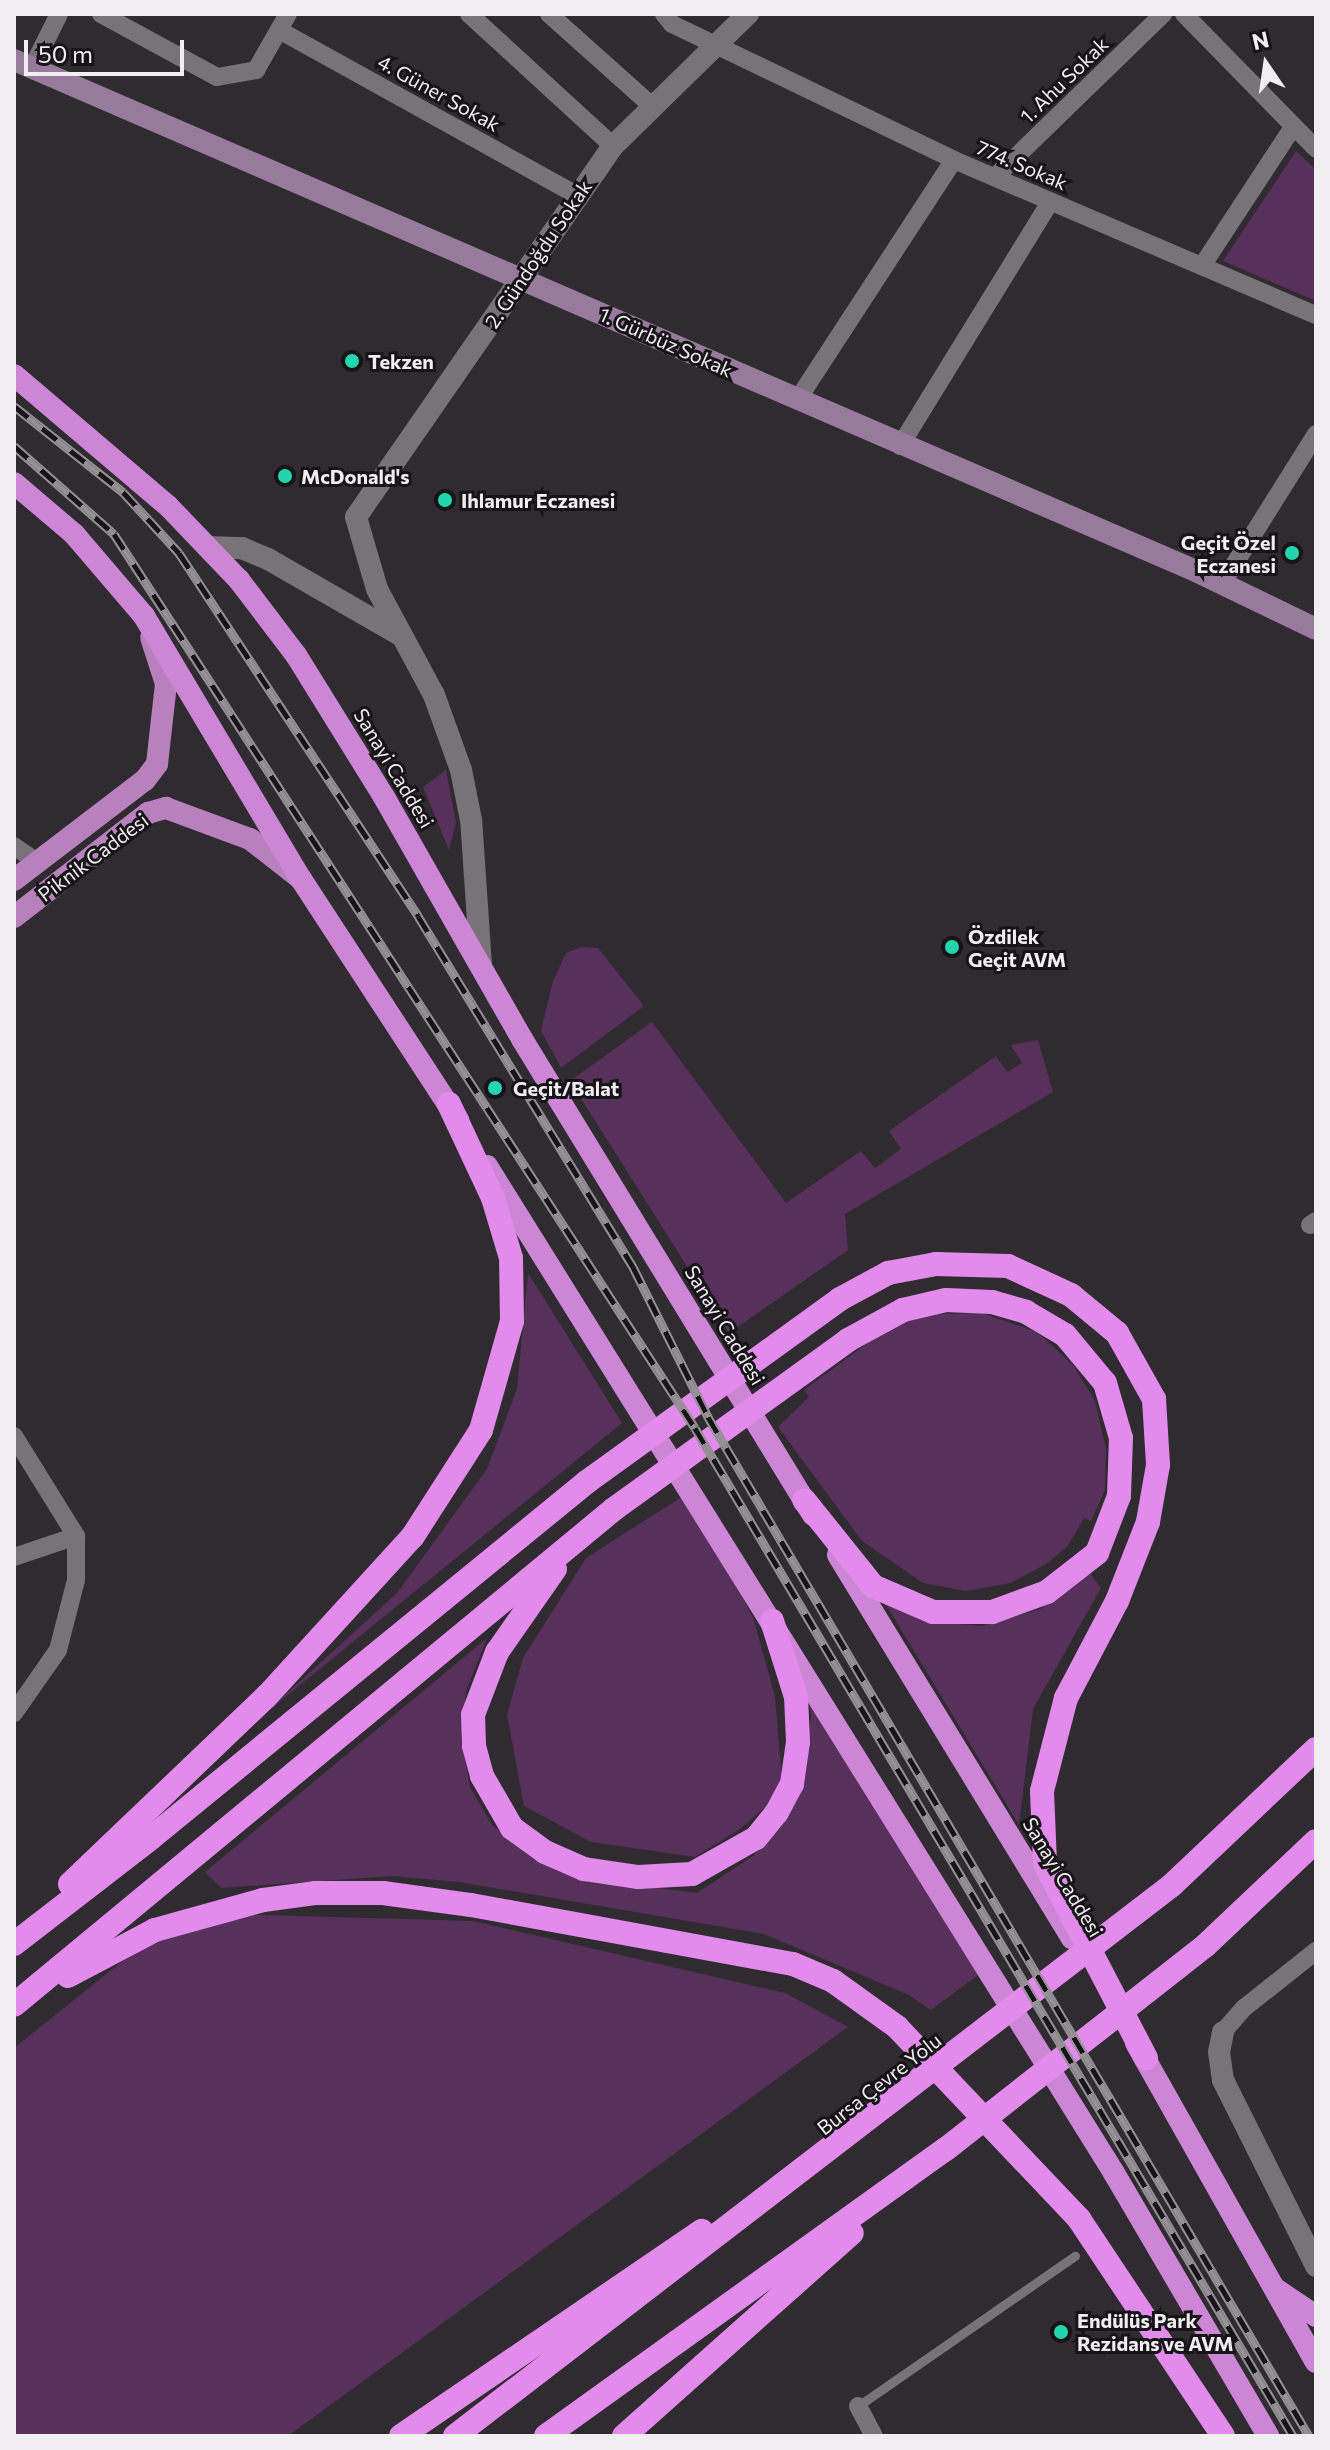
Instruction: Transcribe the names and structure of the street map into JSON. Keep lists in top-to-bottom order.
{
  "streets": {
    "highway": ["Sanayi Caddesi", "Bursa Çevre Yolu"],
    "main road": ["1. Gürbüz Sokak", "Piknik Caddesi"],
    "street": [
      "1. Ahu Sokak",
      "4. Güner Sokak",
      "774. Sokak",
      "2. Gündoğdu Sokak"
    ]
  },
  "crossings": [
    ["1. Ahu Sokak", "774. Sokak"],
    ["4. Güner Sokak", "2. Gündoğdu Sokak"],
    ["774. Sokak", "2. Gündoğdu Sokak"],
    ["2. Gündoğdu Sokak", "1. Gürbüz Sokak"]
  ],
  "places": [
    "Tekzen",
    "McDonald's",
    "Ihlamur Eczanesi",
    "Geçit Özel Eczanesi",
    "Özdilek Geçit AVM",
    "Geçit/Balat",
    "Endülüs Park Rezidans ve AVM"
  ],
  "scale_bar": "50 m",
  "north": "top"
}
